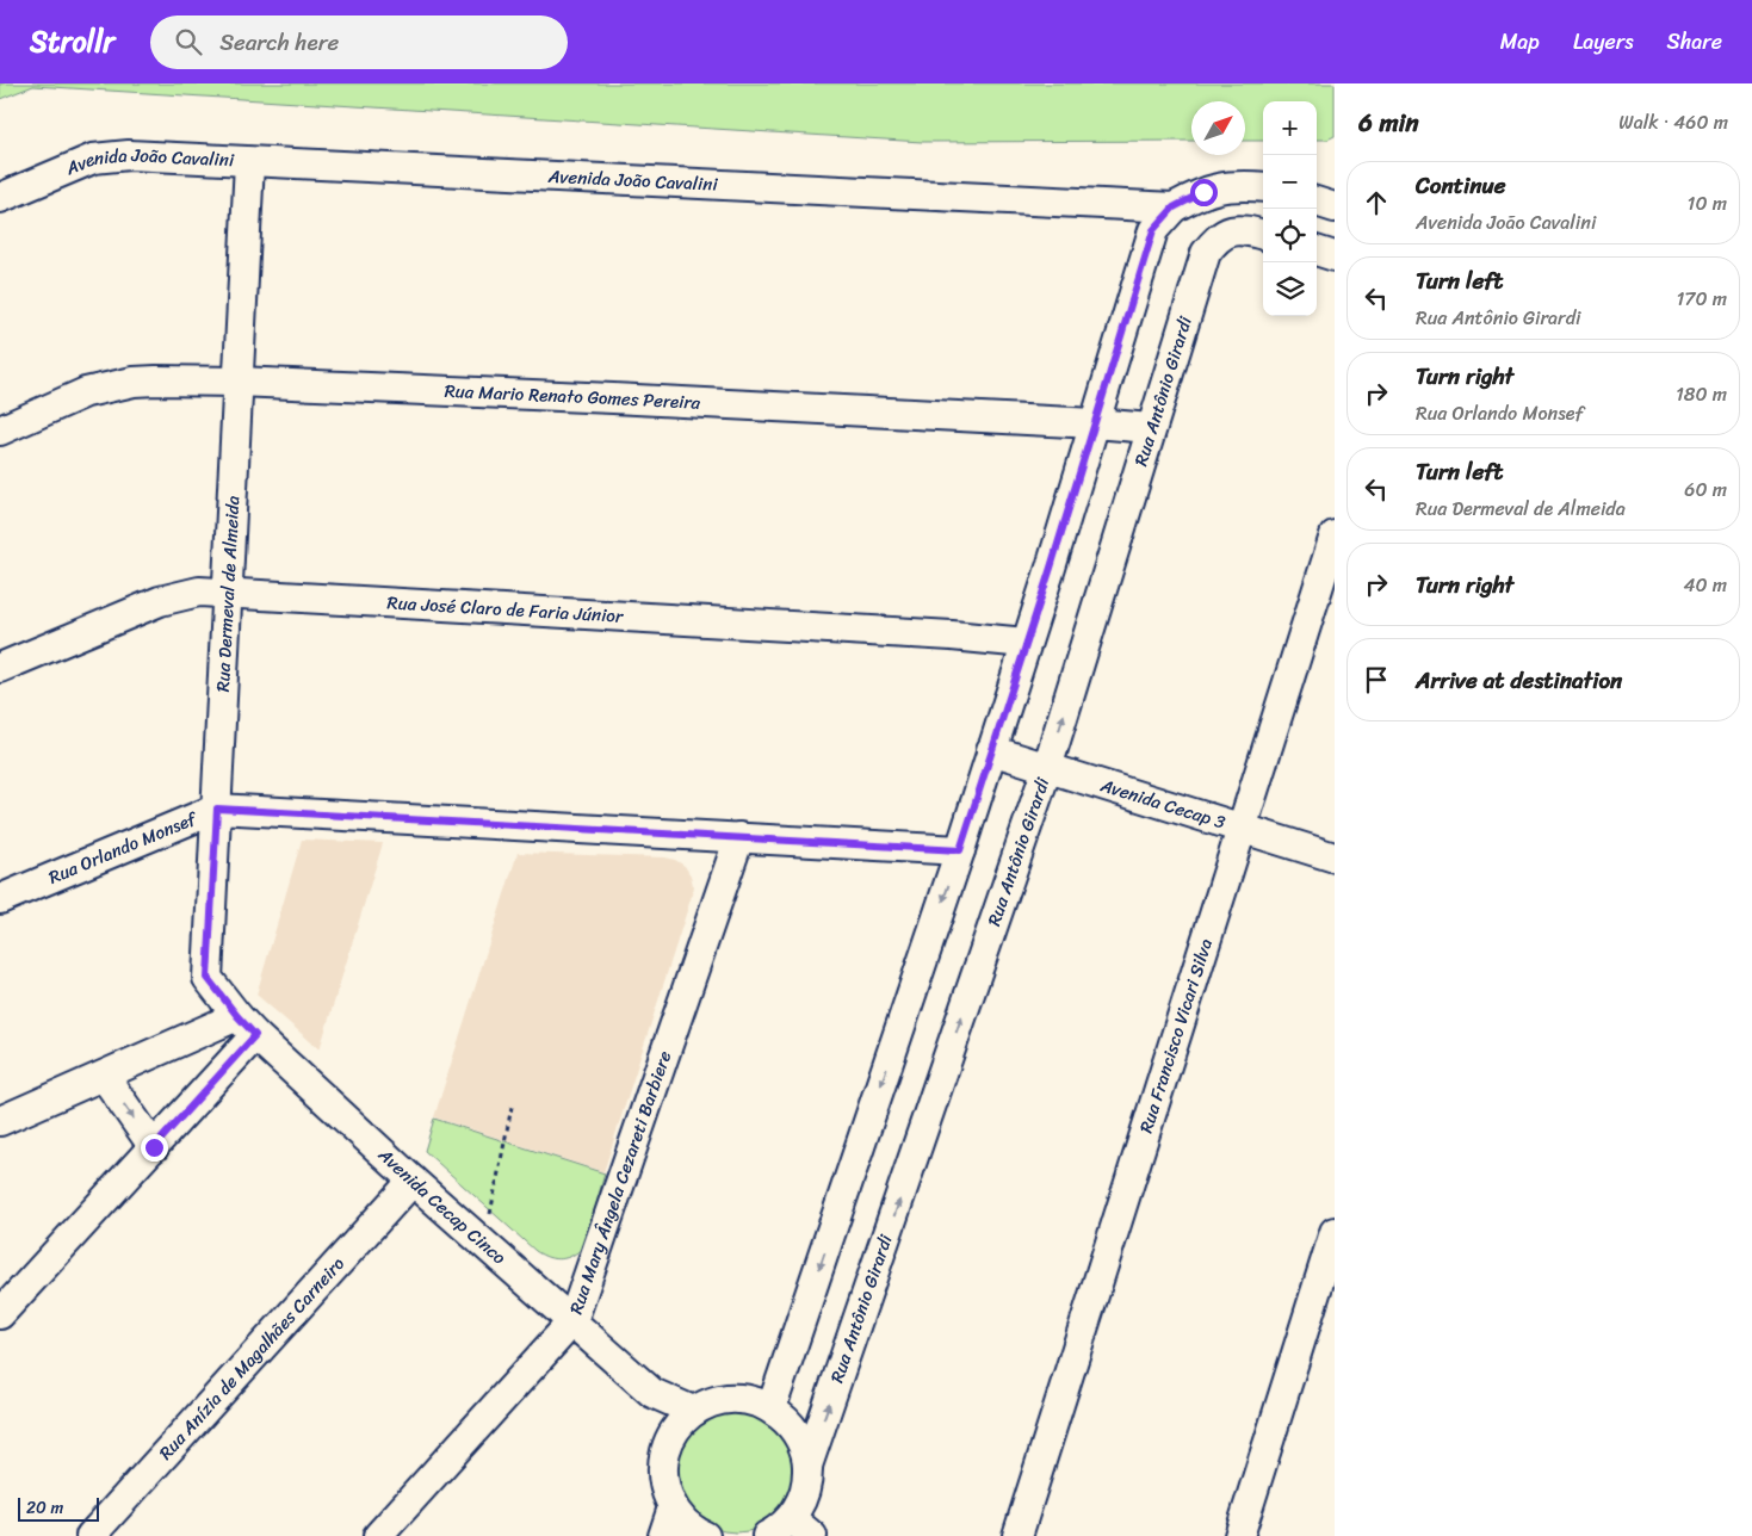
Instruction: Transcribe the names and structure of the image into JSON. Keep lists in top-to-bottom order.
{
  "streets": {
    "street": [
      "Avenida João Cavalini",
      "Rua Antônio Girardi",
      "Rua Mario Renato Gomes Pereira",
      "Rua Dermeval de Almeida",
      "Rua José Claro de Faria Júnior",
      "Avenida Cecap 3",
      "Rua Orlando Monsef",
      "Rua Francisco Vicari Silva",
      "Rua Mary Ângela Cezareti Barbiere",
      "Avenida Cecap Cinco",
      "Rua Anízia de Magalhães Carneiro"
    ]
  },
  "crossings": [
    ["Avenida João Cavalini", "Rua Dermeval de Almeida"],
    ["Rua Antônio Girardi", "Rua Mario Renato Gomes Pereira"],
    ["Rua Antônio Girardi", "Avenida Cecap 3"],
    ["Rua Mario Renato Gomes Pereira", "Rua Dermeval de Almeida"],
    ["Rua Dermeval de Almeida", "Rua José Claro de Faria Júnior"],
    ["Rua Dermeval de Almeida", "Rua Orlando Monsef"],
    ["Rua Dermeval de Almeida", "Avenida Cecap Cinco"],
    ["Avenida Cecap 3", "Rua Francisco Vicari Silva"],
    ["Rua Orlando Monsef", "Rua Mary Ângela Cezareti Barbiere"],
    ["Rua Mary Ângela Cezareti Barbiere", "Avenida Cecap Cinco"],
    ["Avenida Cecap Cinco", "Rua Anízia de Magalhães Carneiro"]
  ],
  "scale_bar": "20 m",
  "north": "top right",
  "page": {
    "header": "Strollr",
    "search": "Search here",
    "nav": ["Map", "Layers", "Share"],
    "heading": ["6 min", "Walk · 460 m"],
    "map_buttons": ["+", "−"],
    "list": [
      ["Continue", "Avenida João Cavalini", "10 m"],
      ["Turn left", "Rua Antônio Girardi", "170 m"],
      ["Turn right", "Rua Orlando Monsef", "180 m"],
      ["Turn left", "Rua Dermeval de Almeida", "60 m"],
      ["Turn right", "40 m"],
      "Arrive at destination"
    ],
    "scale": "20 m"
  }
}
